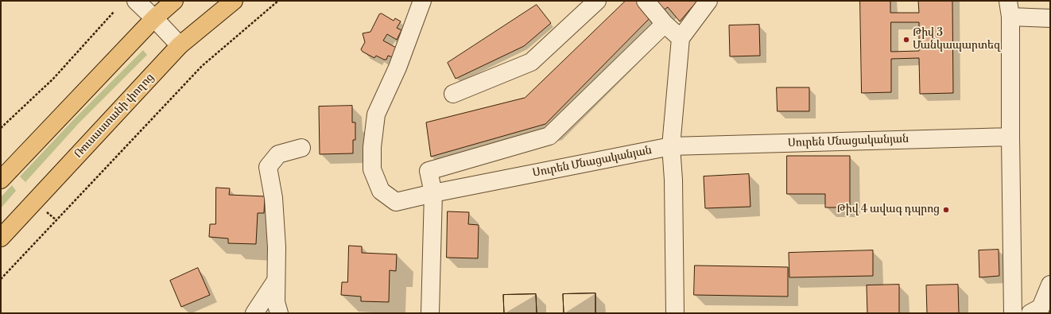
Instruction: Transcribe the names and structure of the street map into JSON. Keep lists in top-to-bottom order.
{
  "streets": {
    "main road": ["Ռուսաստանի փողոց"],
    "street": ["Սուրեն Մնացականյան"]
  },
  "places": ["Թիվ 3 Մանկապարտեզ", "Թիվ 4 ավագ դպրոց"]
}
